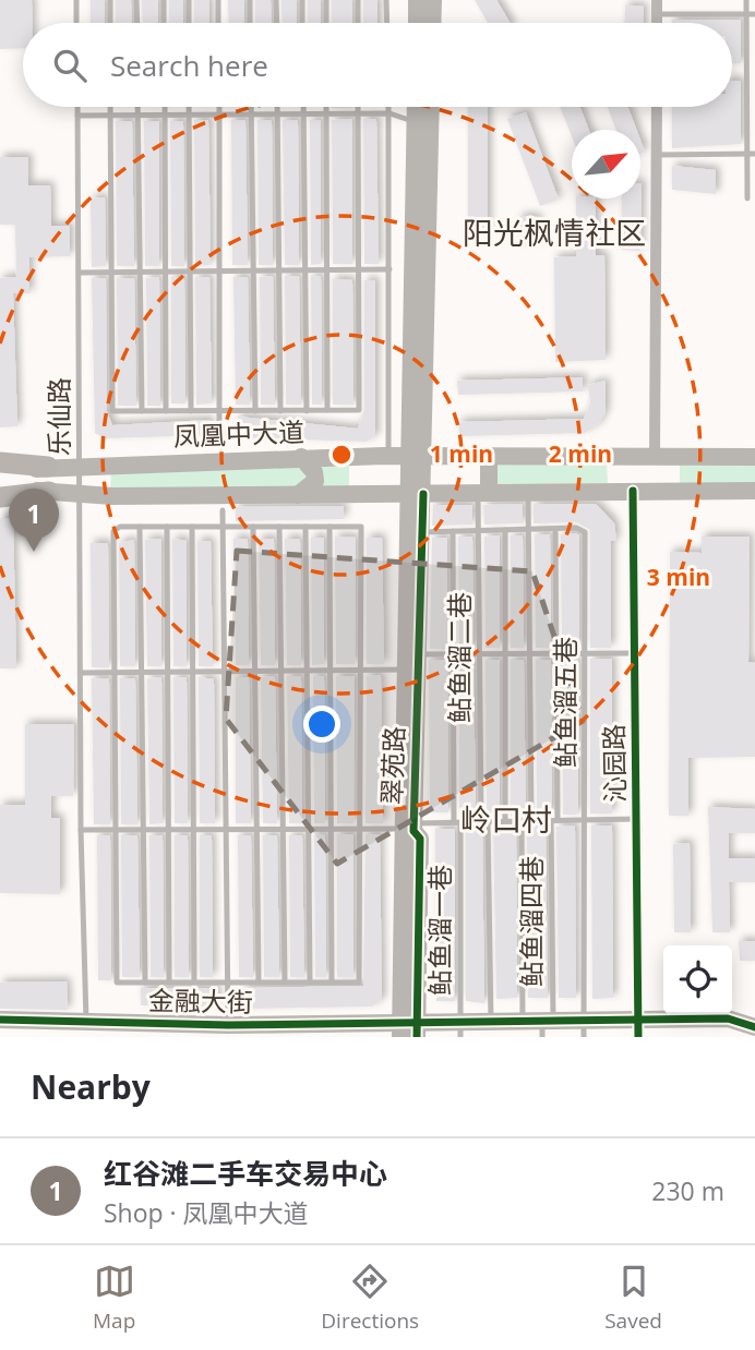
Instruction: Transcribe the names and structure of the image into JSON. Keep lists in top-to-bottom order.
{
  "streets": {
    "main road": ["凤凰中大道", "翠苑路", "金融大街"],
    "street": ["沁园路"],
    "lane": [
      "乐仙路",
      "鲇鱼溜二巷",
      "鲇鱼溜五巷",
      "鲇鱼溜四巷",
      "鲇鱼溜一巷"
    ]
  },
  "crossings": [
    ["乐仙路", "凤凰中大道"],
    ["乐仙路", "金融大街"],
    ["凤凰中大道", "翠苑路"],
    ["鲇鱼溜二巷", "鲇鱼溜五巷"],
    ["鲇鱼溜二巷", "金融大街"],
    ["鲇鱼溜五巷", "翠苑路"],
    ["鲇鱼溜五巷", "鲇鱼溜四巷"],
    ["鲇鱼溜五巷", "鲇鱼溜一巷"],
    ["鲇鱼溜五巷", "金融大街"],
    ["沁园路", "金融大街"],
    ["翠苑路", "金融大街"],
    ["鲇鱼溜四巷", "金融大街"],
    ["鲇鱼溜一巷", "金融大街"]
  ],
  "districts": ["阳光枫情社区", "岭口村"],
  "north": "top right",
  "page": {
    "search": "Search here",
    "pins": "1",
    "heading": "Nearby",
    "list": [
      {
        "mark": "1",
        "name": "红谷滩二手车交易中心",
        "note": "Shop · 凤凰中大道",
        "value": "230 m"
      }
    ],
    "nav": ["Map", "Directions", "Saved"]
  },
  "rings": ["1 min", "2 min", "3 min"]
}
